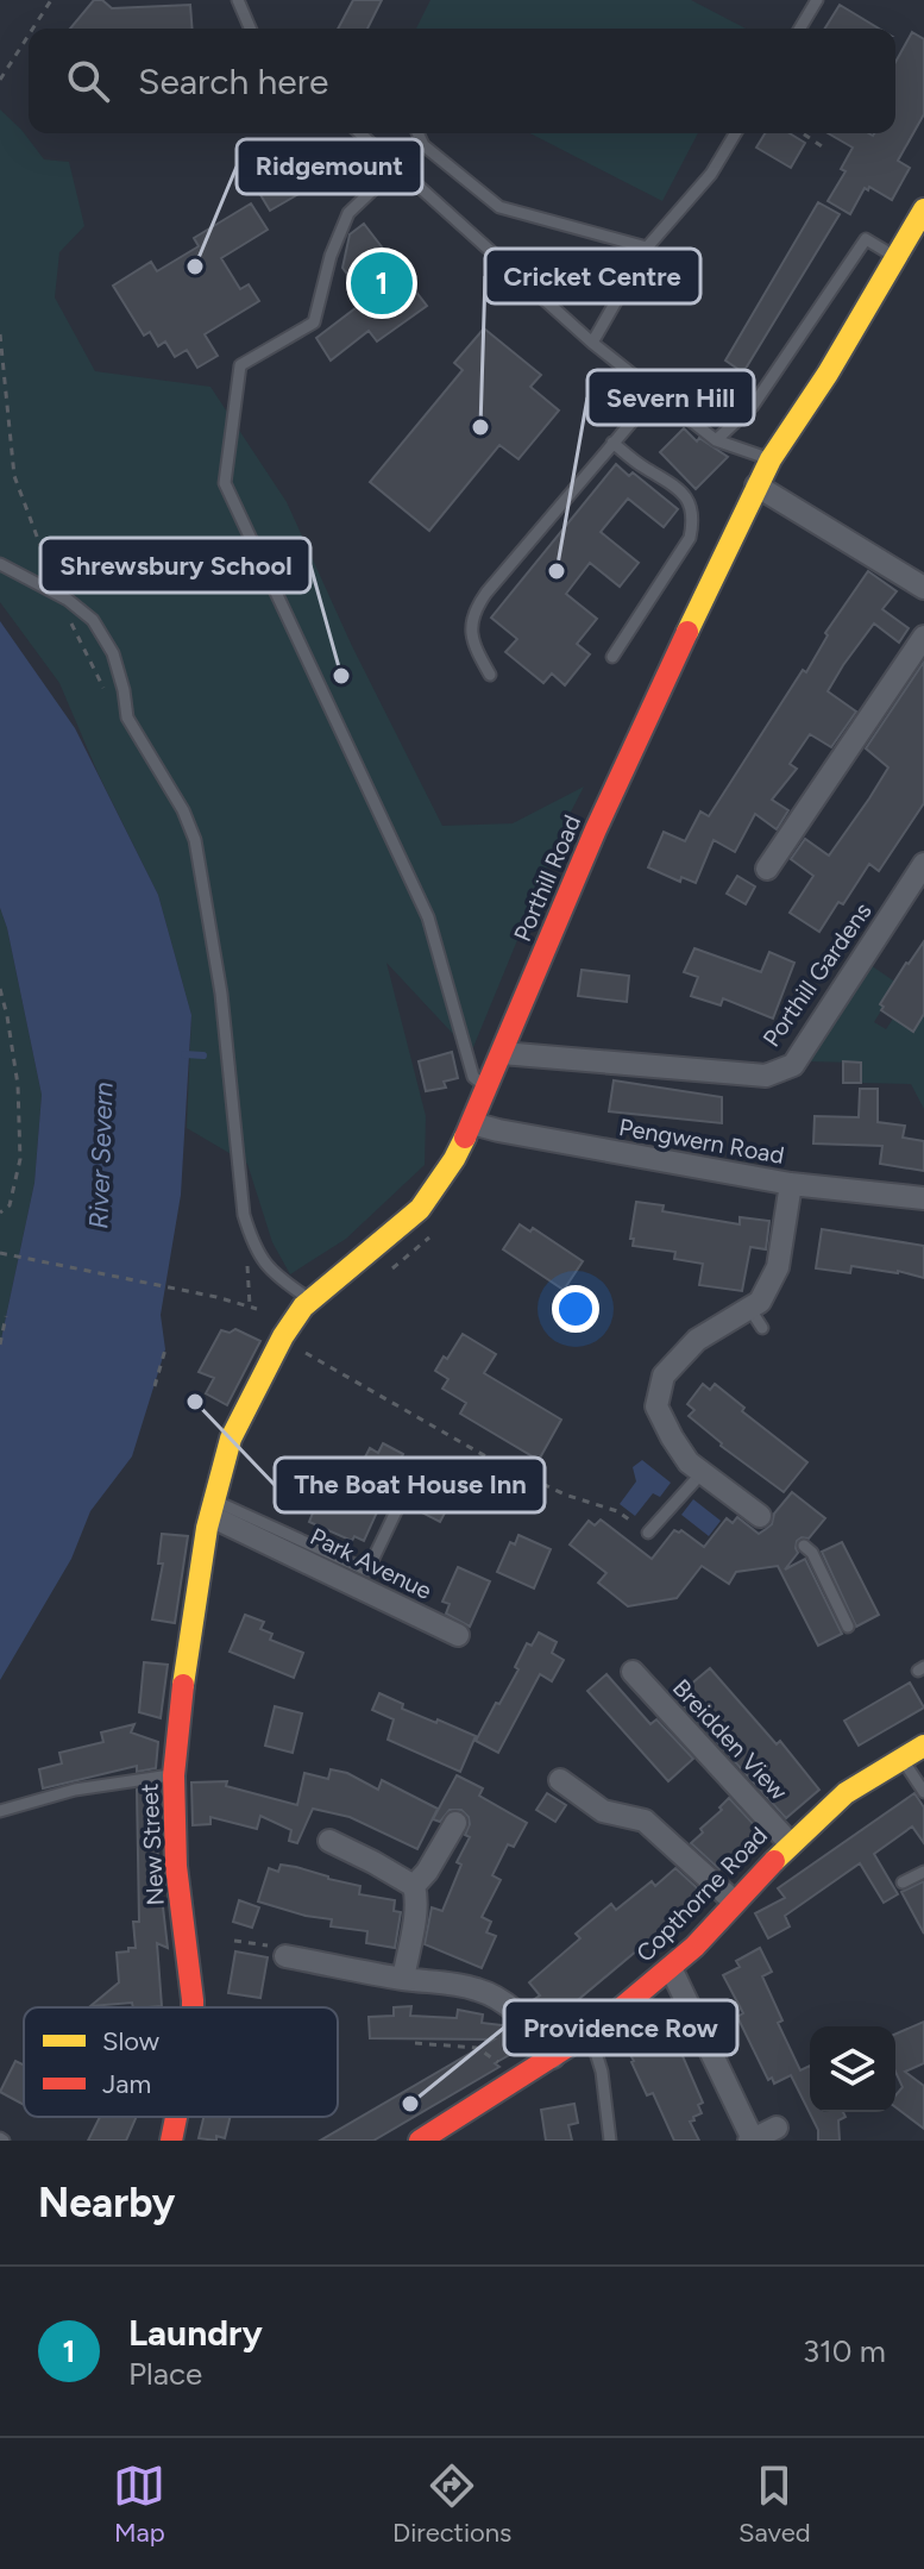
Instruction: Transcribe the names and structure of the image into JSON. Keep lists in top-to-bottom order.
{
  "streets": {
    "street": [
      "Porthill Road",
      "Porthill Gardens",
      "Pengwern Road",
      "Park Avenue",
      "Breidden View",
      "New Street",
      "Copthorne Road"
    ]
  },
  "crossings": [
    ["Porthill Road", "Porthill Gardens"],
    ["Porthill Road", "Pengwern Road"],
    ["Porthill Road", "Park Avenue"],
    ["Porthill Road", "New Street"],
    ["Breidden View", "Copthorne Road"]
  ],
  "water": ["River Severn"],
  "places": [
    "Ridgemount",
    "Cricket Centre",
    "Severn Hill",
    "Shrewsbury School",
    "The Boat House Inn",
    "Providence Row"
  ],
  "legend": ["Slow", "Jam"],
  "page": {
    "search": "Search here",
    "pins": "1",
    "heading": "Nearby",
    "list": [
      {
        "mark": "1",
        "name": "Laundry",
        "note": "Place",
        "value": "310 m"
      }
    ],
    "nav": ["Map", "Directions", "Saved"]
  }
}
